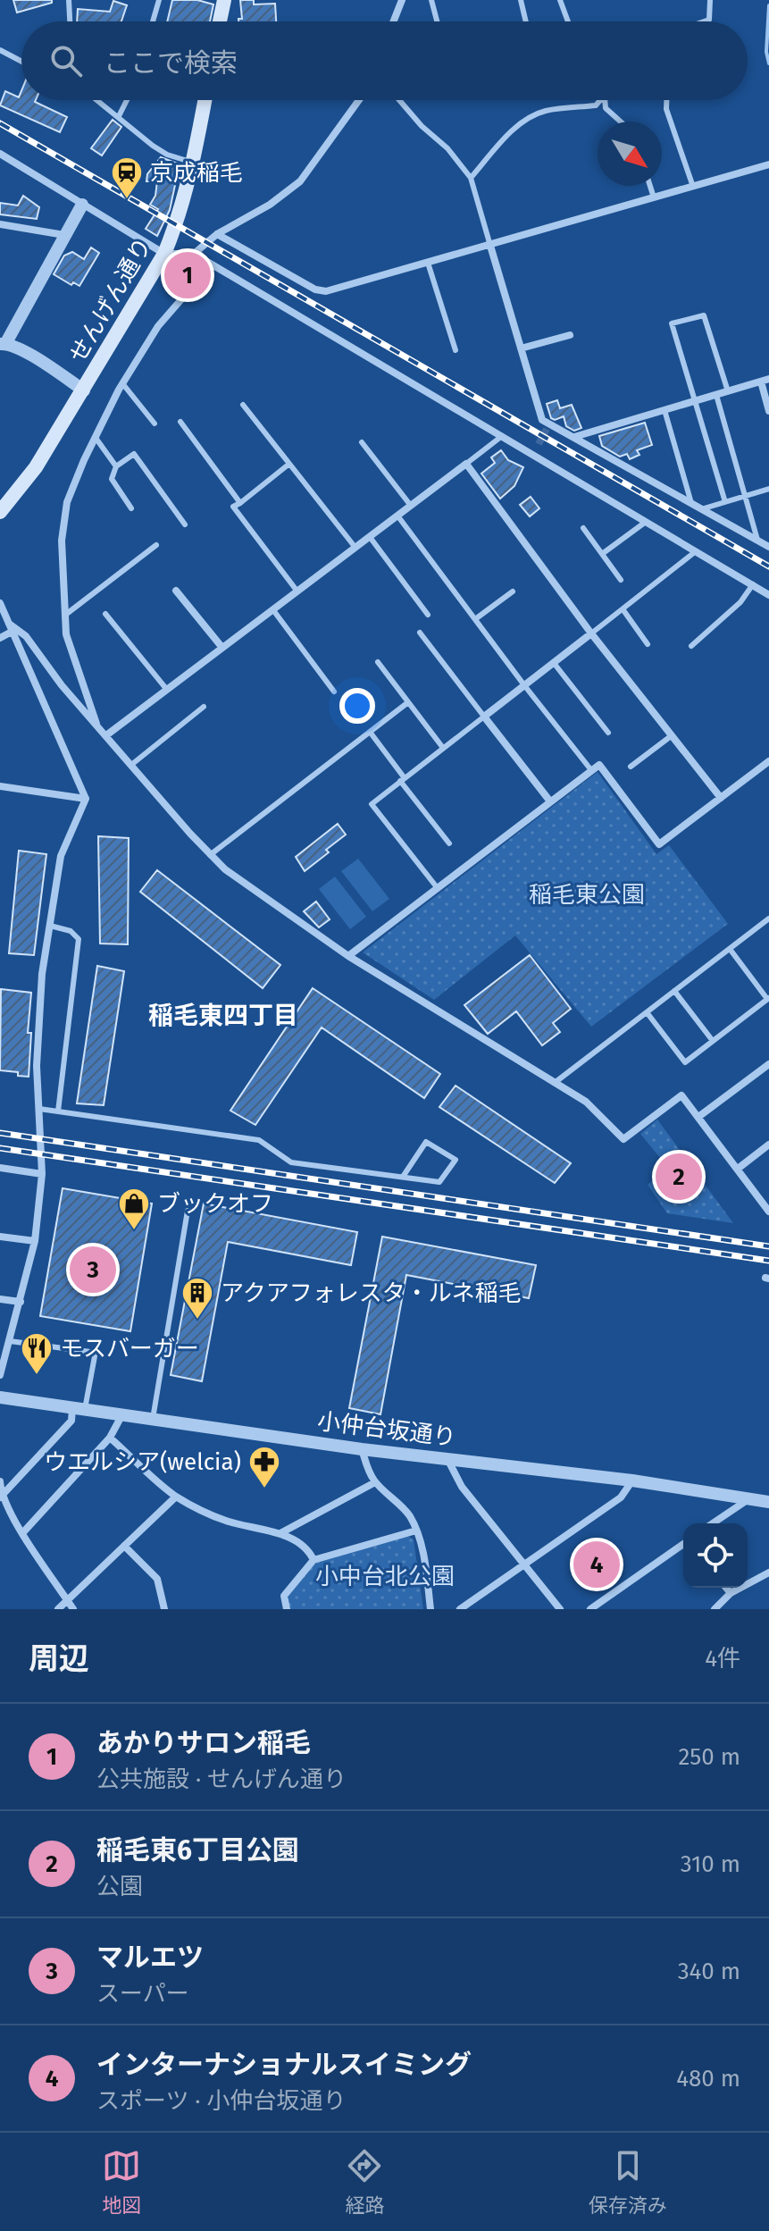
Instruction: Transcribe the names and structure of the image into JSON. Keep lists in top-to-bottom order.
{
  "streets": {
    "main road": ["せんげん通り"],
    "street": ["小仲台坂通り"]
  },
  "districts": ["稲毛東四丁目"],
  "parks": ["稲毛東公園", "小中台北公園"],
  "places": {
    "station": ["京成稲毛"],
    "shop": ["ブックオフ"],
    "building": ["アクアフォレスタ・ルネ稲毛"],
    "restaurant": ["モスバーガー"],
    "pharmacy": ["ウエルシア(welcia)"]
  },
  "north": "bottom right",
  "page": {
    "search": "ここで検索",
    "pins": [
      "1",
      "2",
      "3",
      "4"
    ],
    "heading": ["周辺", "4件"],
    "list": [
      {
        "mark": "1",
        "name": "あかりサロン稲毛",
        "note": "公共施設 · せんげん通り",
        "value": "250 m"
      },
      {
        "mark": "2",
        "name": "稲毛東6丁目公園",
        "note": "公園",
        "value": "310 m"
      },
      {
        "mark": "3",
        "name": "マルエツ",
        "note": "スーパー",
        "value": "340 m"
      },
      {
        "mark": "4",
        "name": "インターナショナルスイミング",
        "note": "スポーツ · 小仲台坂通り",
        "value": "480 m"
      }
    ],
    "nav": ["地図", "経路", "保存済み"]
  }
}
